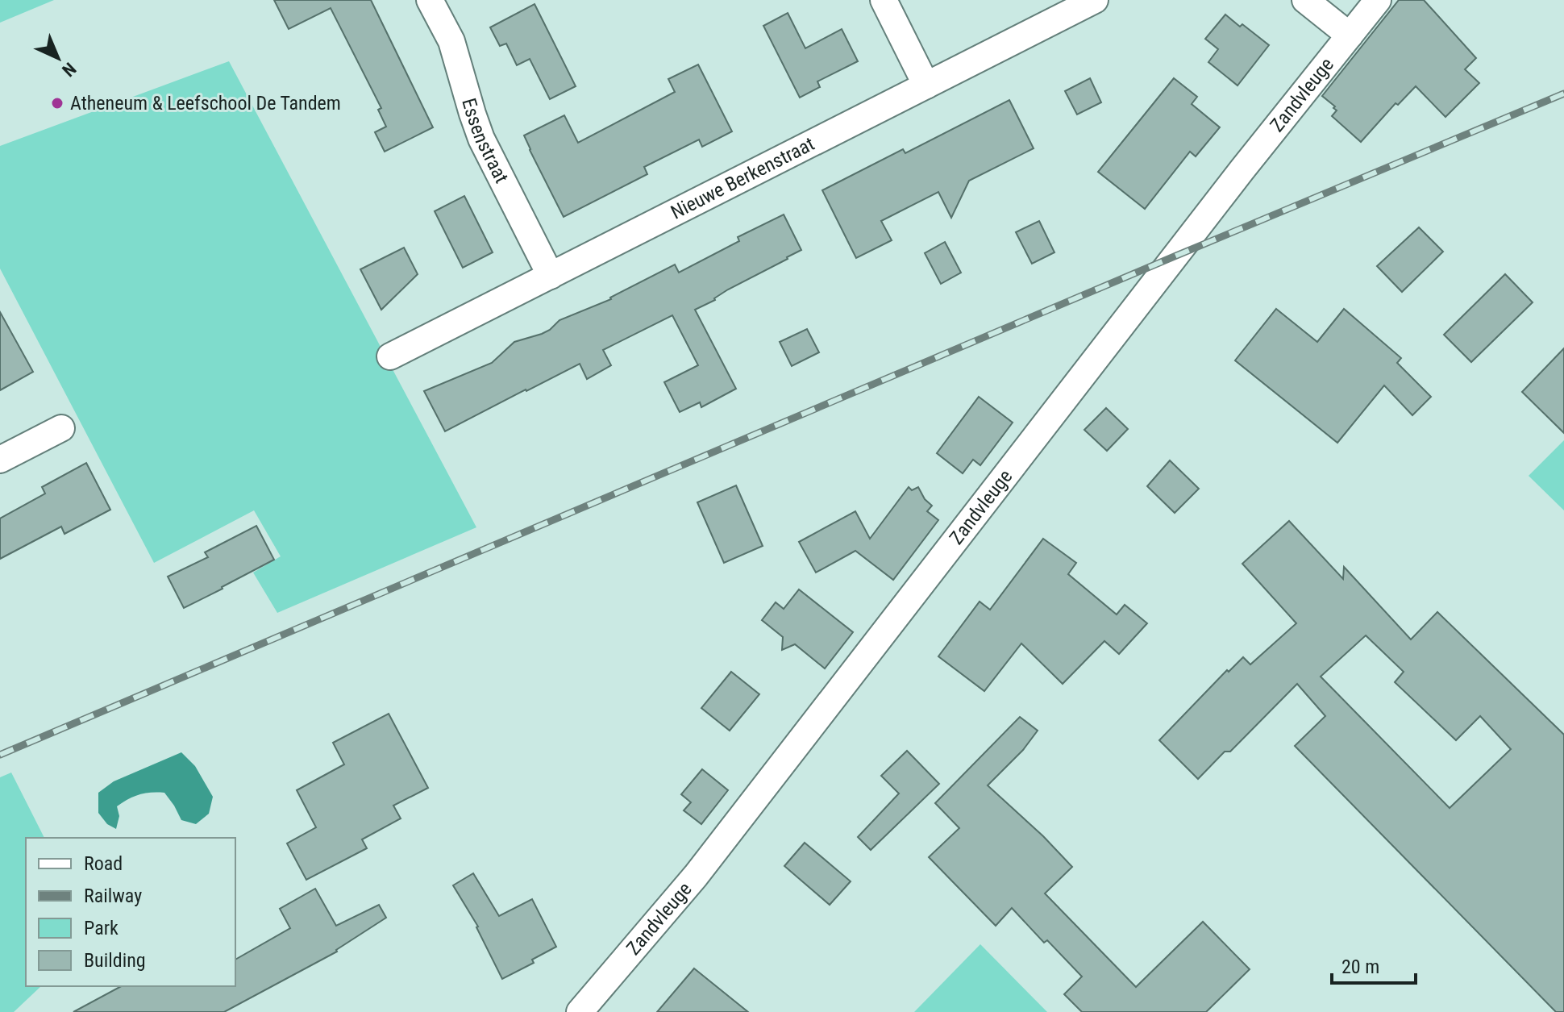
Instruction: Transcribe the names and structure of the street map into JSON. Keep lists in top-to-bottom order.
{
  "streets": {
    "street": ["Zandvleuge", "Essenstraat", "Nieuwe Berkenstraat"]
  },
  "crossings": [
    ["Essenstraat", "Nieuwe Berkenstraat"]
  ],
  "places": ["Atheneum & Leefschool De Tandem"],
  "legend": [
    "Road",
    "Railway",
    "Park",
    "Building"
  ],
  "scale_bar": "20 m",
  "north": "bottom right"
}
